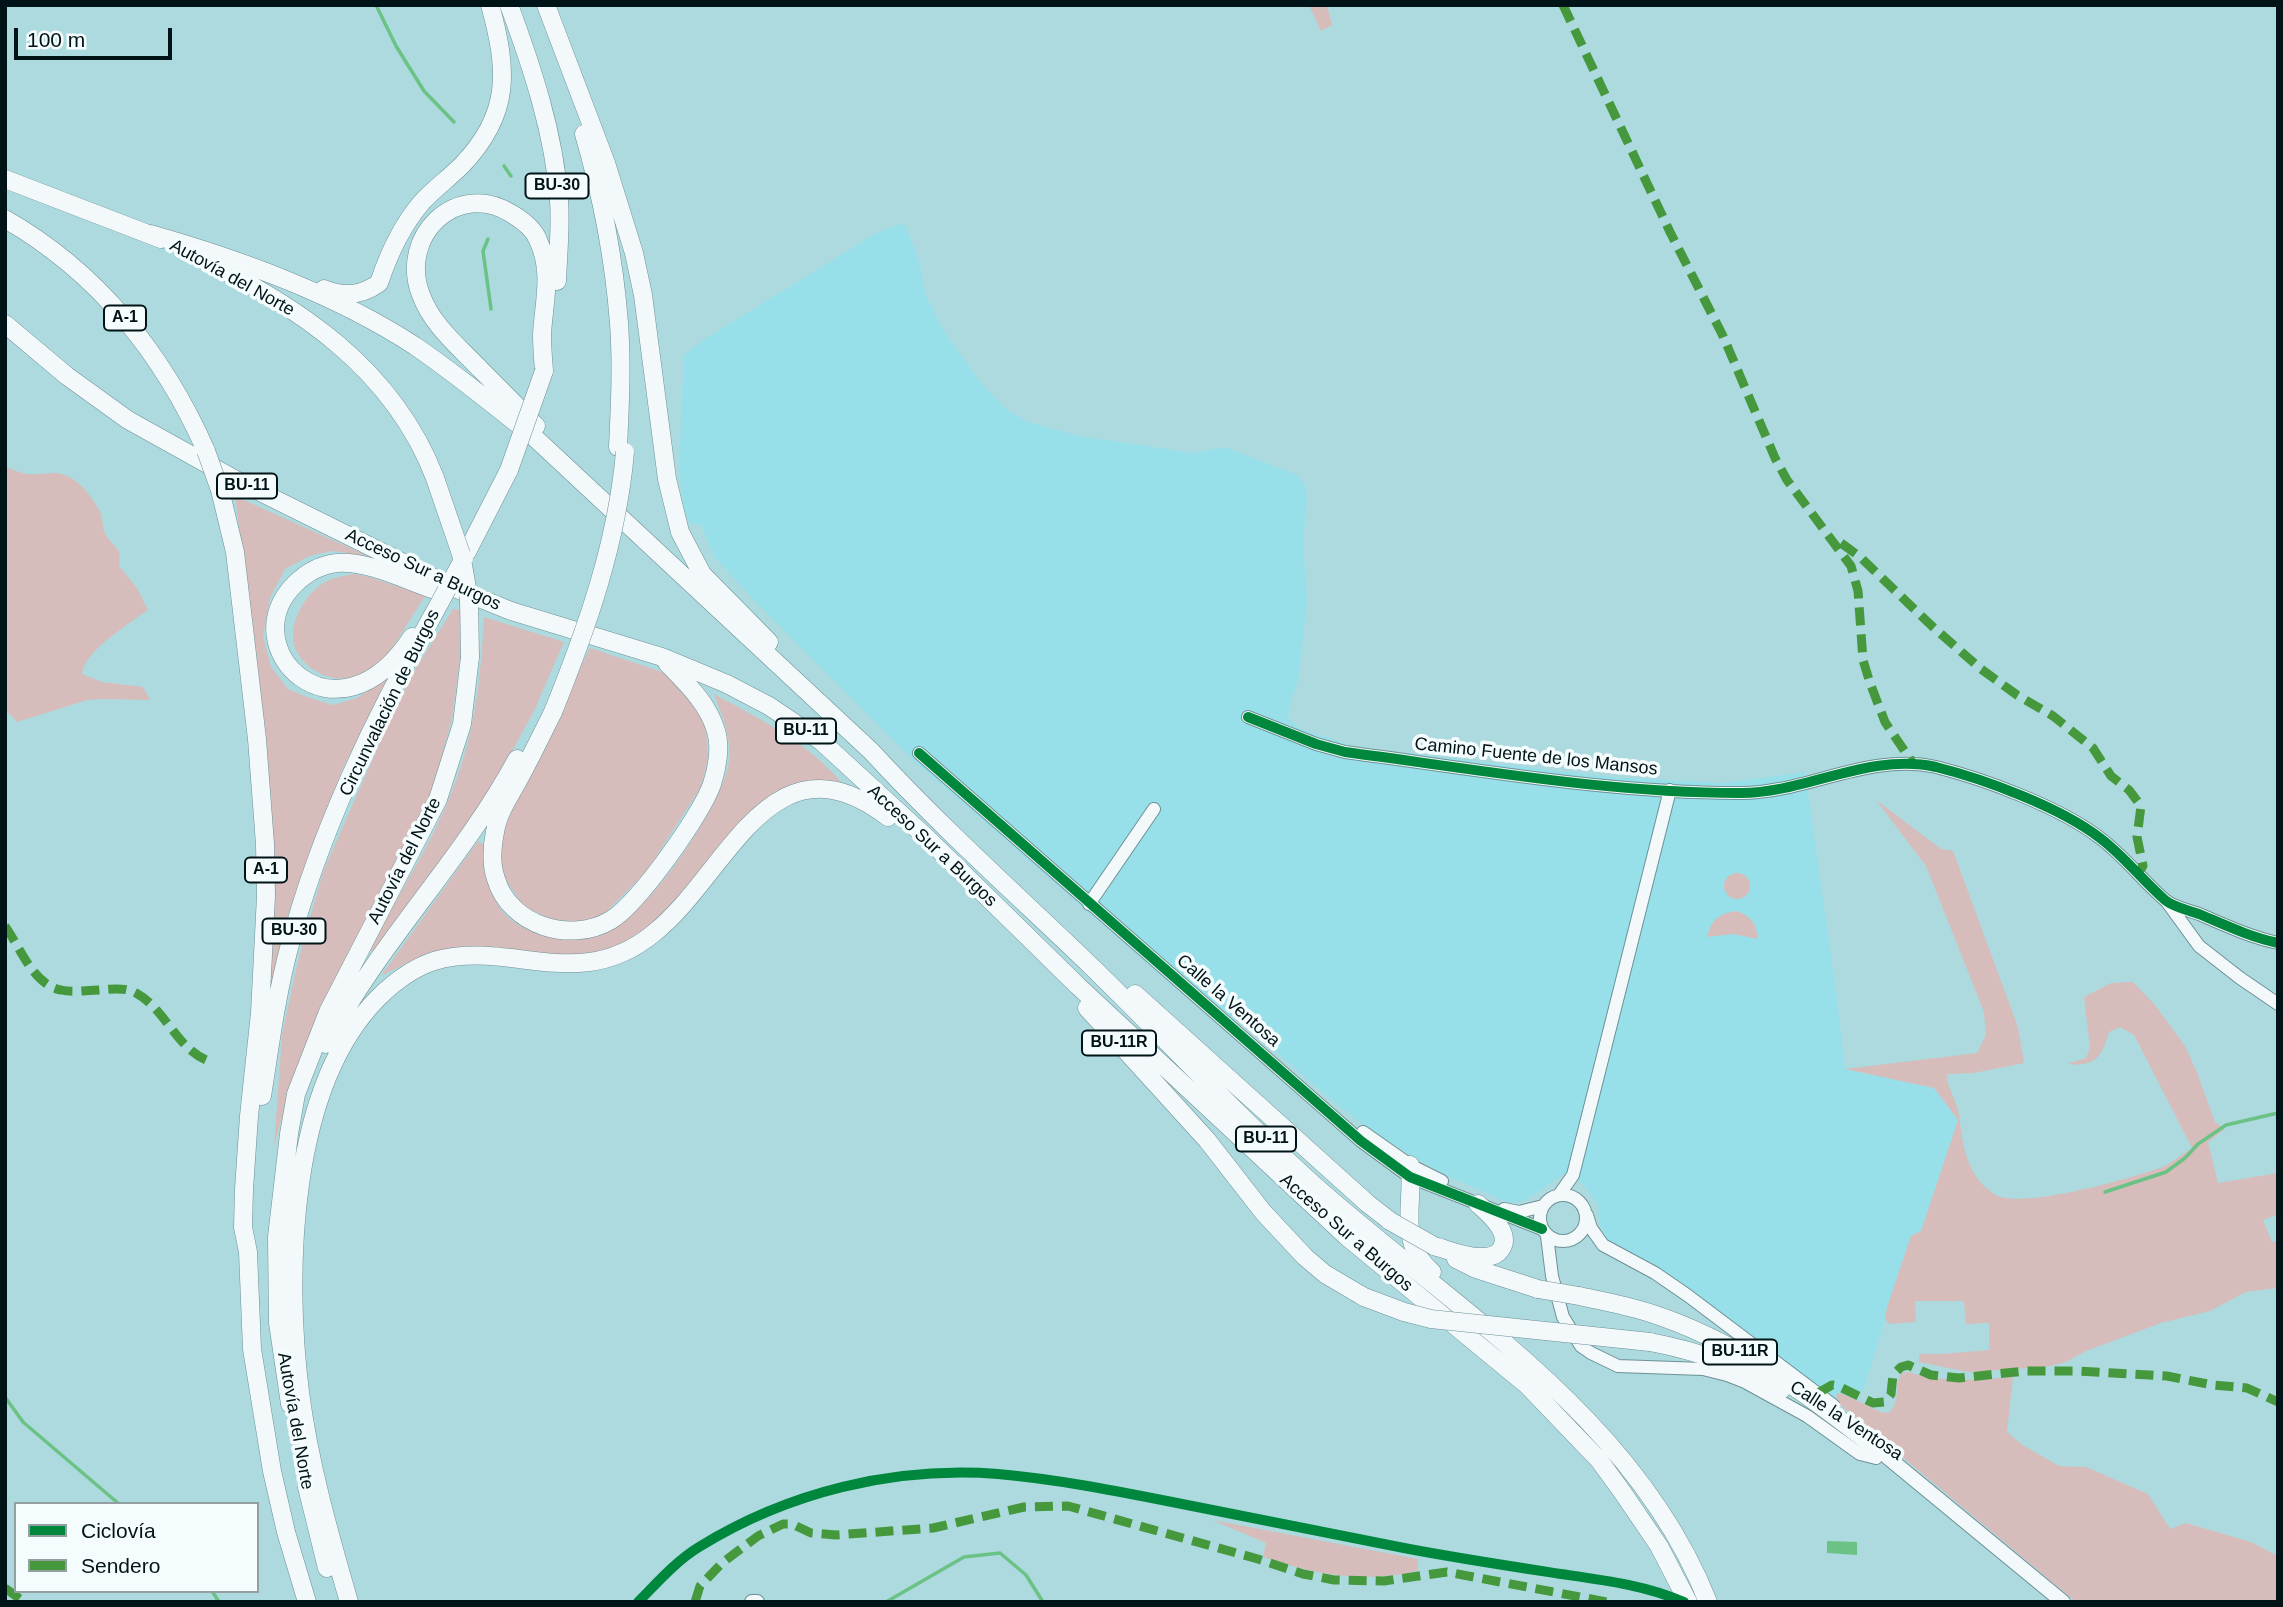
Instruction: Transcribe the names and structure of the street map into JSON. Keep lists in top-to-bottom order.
{
  "streets": {
    "highway": [
      "BU-30",
      "Autovía del Norte",
      "A-1",
      "BU-11",
      "Acceso Sur a Burgos",
      "Circunvalación de Burgos",
      "BU-11R"
    ],
    "main road": ["Calle la Ventosa"],
    "street": ["Camino Fuente de los Mansos"]
  },
  "crossings": [
    ["BU-30", "Autovía del Norte"],
    ["Autovía del Norte", "Acceso Sur a Burgos"],
    ["Autovía del Norte", "Circunvalación de Burgos"],
    ["Acceso Sur a Burgos", "BU-11R"],
    ["Calle la Ventosa", "BU-11R"]
  ],
  "legend": ["Ciclovía", "Sendero"],
  "scale_bar": "100 m"
}
